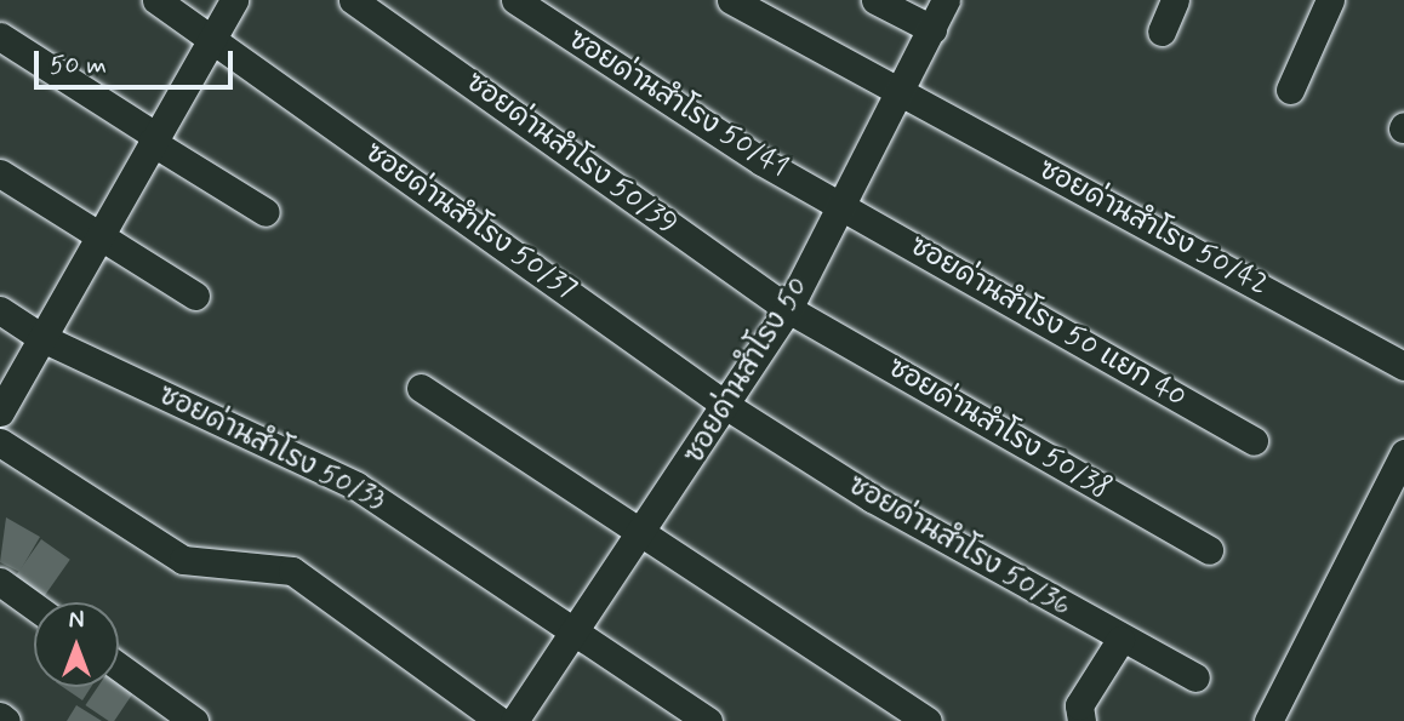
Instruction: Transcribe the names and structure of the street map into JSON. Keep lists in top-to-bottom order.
{
  "streets": {
    "street": [
      "ซอยด่านสำโรง 50/41",
      "ซอยด่านสำโรง 50/39",
      "ซอยด่านสำโรง 50/37",
      "ซอยด่านสำโรง 50/42",
      "ซอยด่านสำโรง 50 แยก 40",
      "ซอยด่านสำโรง 50",
      "ซอยด่านสำโรง 50/38",
      "ซอยด่านสำโรง 50/33",
      "ซอยด่านสำโรง 50/36"
    ]
  },
  "crossings": [
    ["ซอยด่านสำโรง 50/41", "ซอยด่านสำโรง 50 แยก 40"],
    ["ซอยด่านสำโรง 50/41", "ซอยด่านสำโรง 50"],
    ["ซอยด่านสำโรง 50/39", "ซอยด่านสำโรง 50"],
    ["ซอยด่านสำโรง 50/39", "ซอยด่านสำโรง 50/38"],
    ["ซอยด่านสำโรง 50/37", "ซอยด่านสำโรง 50"],
    ["ซอยด่านสำโรง 50/37", "ซอยด่านสำโรง 50/36"],
    ["ซอยด่านสำโรง 50/42", "ซอยด่านสำโรง 50"],
    ["ซอยด่านสำโรง 50 แยก 40", "ซอยด่านสำโรง 50"],
    ["ซอยด่านสำโรง 50", "ซอยด่านสำโรง 50/38"],
    ["ซอยด่านสำโรง 50", "ซอยด่านสำโรง 50/33"],
    ["ซอยด่านสำโรง 50", "ซอยด่านสำโรง 50/36"]
  ],
  "scale_bar": "50 m",
  "north": "top"
}
